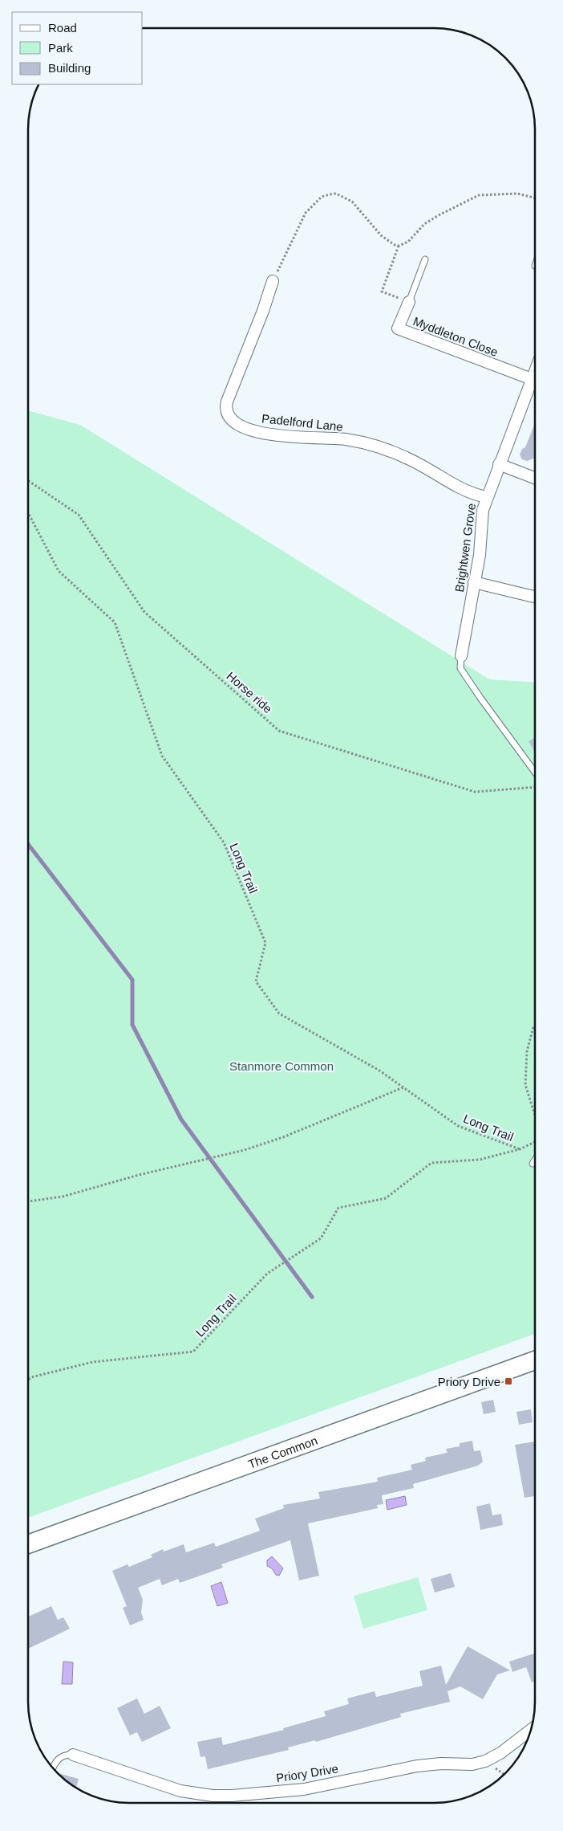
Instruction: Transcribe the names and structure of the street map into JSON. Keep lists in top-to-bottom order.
{
  "streets": {
    "main road": ["The Common"],
    "street": [
      "Myddleton Close",
      "Padelford Lane",
      "Brightwen Grove",
      "Priory Drive"
    ],
    "path": ["Horse ride", "Long Trail"]
  },
  "crossings": [
    ["Myddleton Close", "Brightwen Grove"],
    ["Padelford Lane", "Brightwen Grove"]
  ],
  "parks": ["Stanmore Common"],
  "places": {
    "transit": ["Priory Drive"]
  },
  "legend": ["Road", "Park", "Building"]
}
